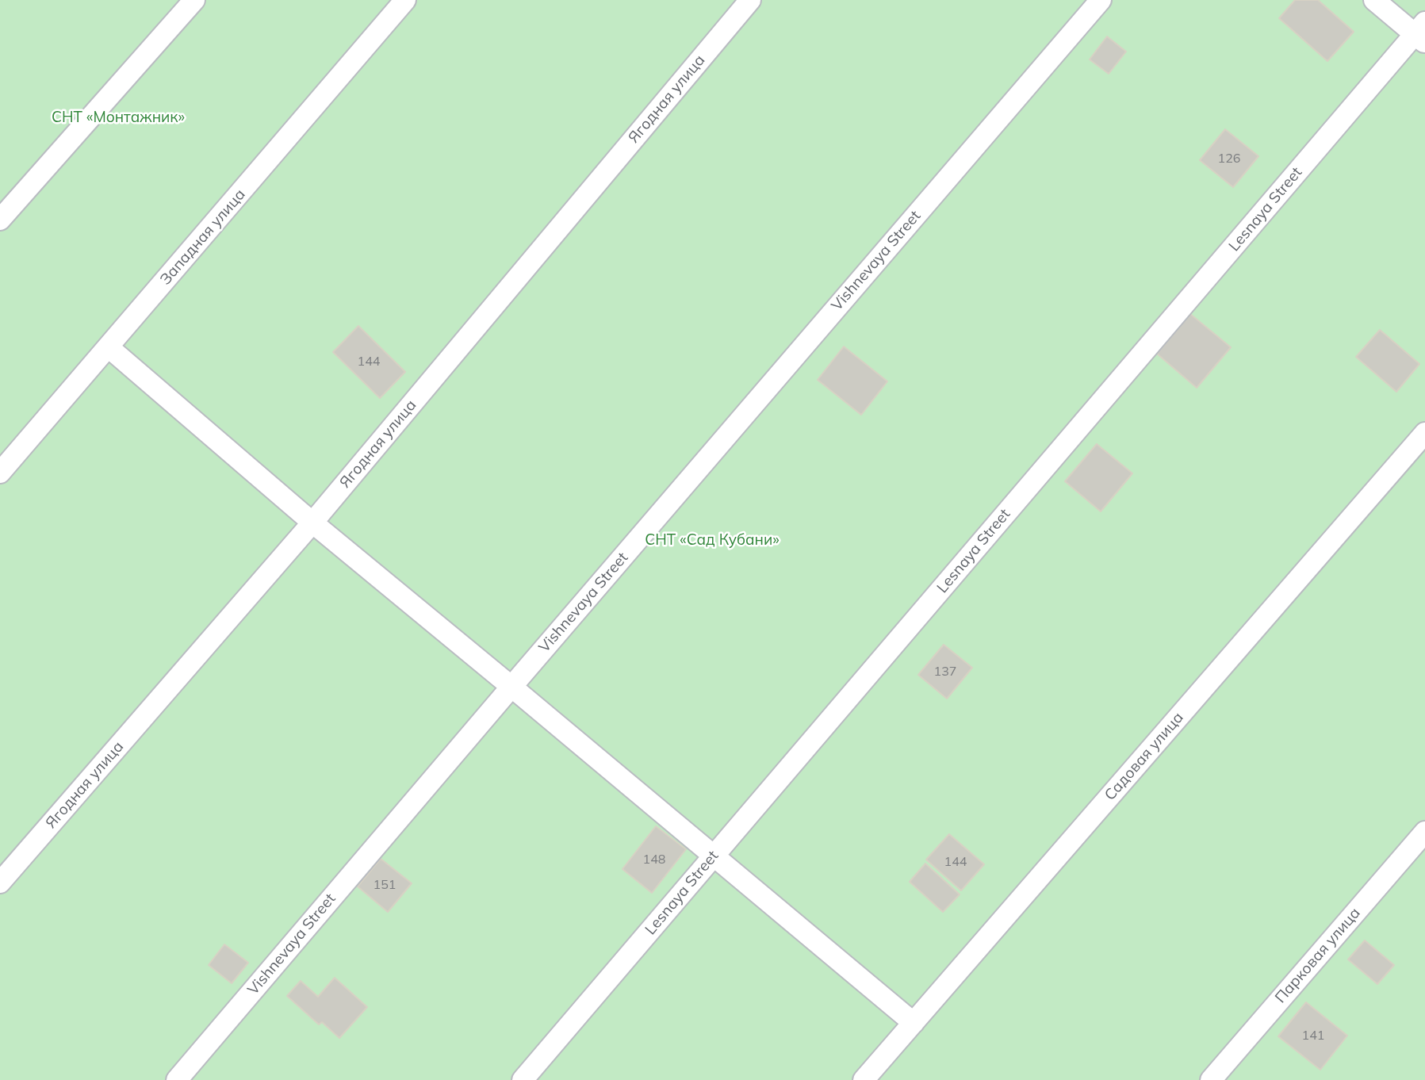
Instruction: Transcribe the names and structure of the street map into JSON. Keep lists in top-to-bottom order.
{
  "streets": {
    "street": [
      "Ягодная улица",
      "Lesnaya Street",
      "Западная улица",
      "Vishnevaya Street",
      "Садовая улица",
      "Парковая улица"
    ]
  },
  "parks": ["СНТ «Монтажник»", "СНТ «Сад Кубани»"],
  "house_numbers": [
    "126",
    "144",
    "137",
    "148",
    "144",
    "151",
    "141"
  ]
}
